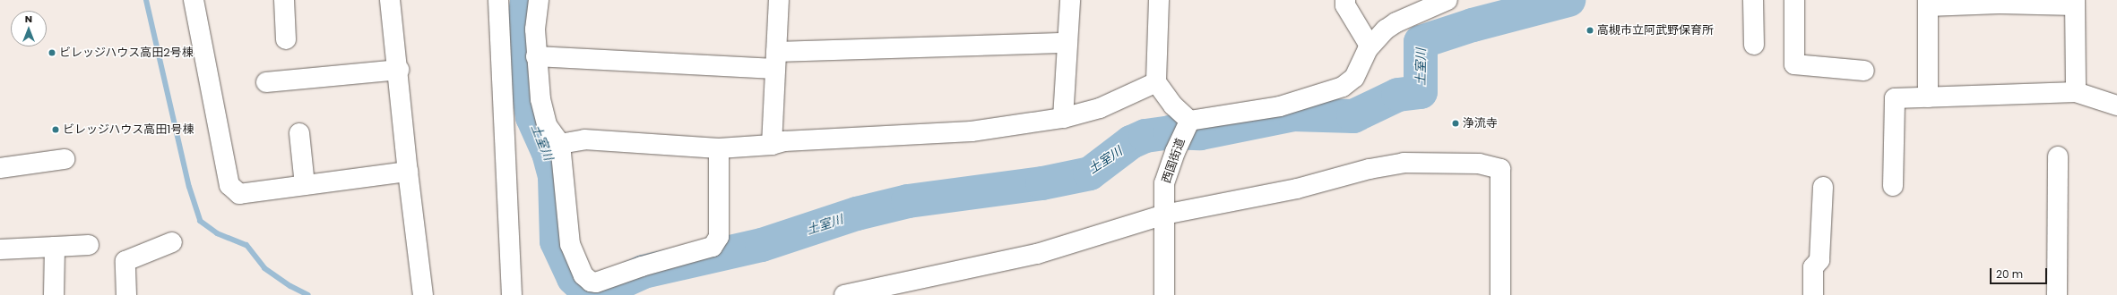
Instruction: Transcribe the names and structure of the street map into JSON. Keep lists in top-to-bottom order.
{
  "streets": {
    "street": ["西国街道"]
  },
  "water": ["土室川"],
  "places": [
    "高槻市立阿武野保育所",
    "ビレッジハウス高田2号棟",
    "浄流寺",
    "ビレッジハウス高田1号棟"
  ],
  "scale_bar": "20 m",
  "north": "top"
}
